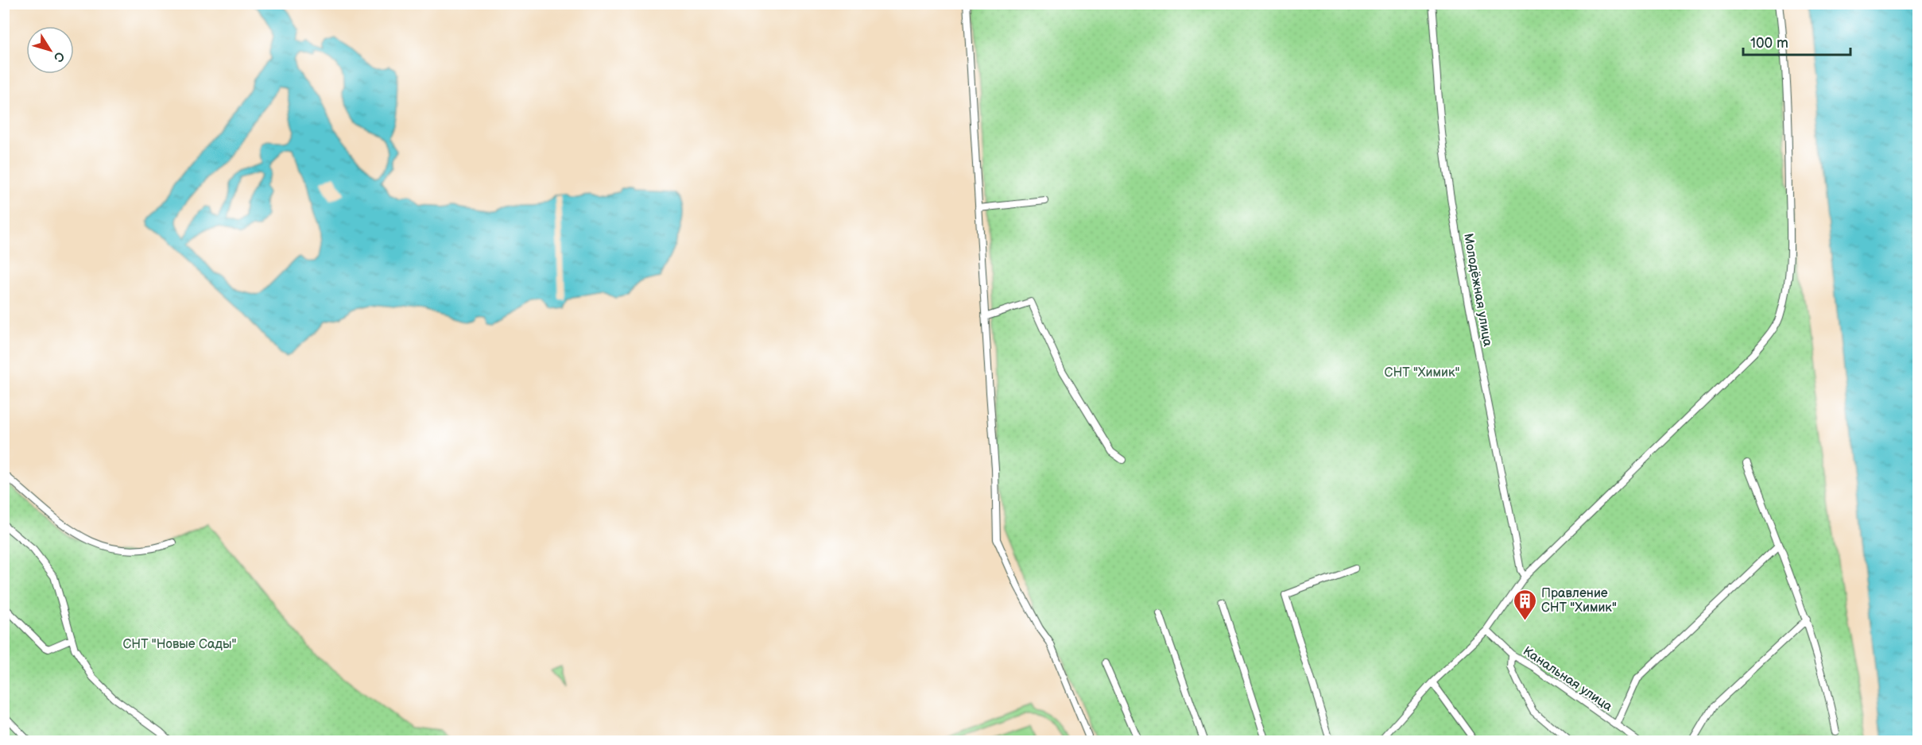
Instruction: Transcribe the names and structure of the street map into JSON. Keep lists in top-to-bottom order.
{
  "streets": {
    "street": ["Молодёжная улица", "Канальная улица"]
  },
  "parks": ["СНТ \"Химик\"", "СНТ \"Новые Сады\""],
  "places": {
    "building": ["Правление СНТ \"Химик\""]
  },
  "scale_bar": "100 m",
  "north": "bottom right"
}
